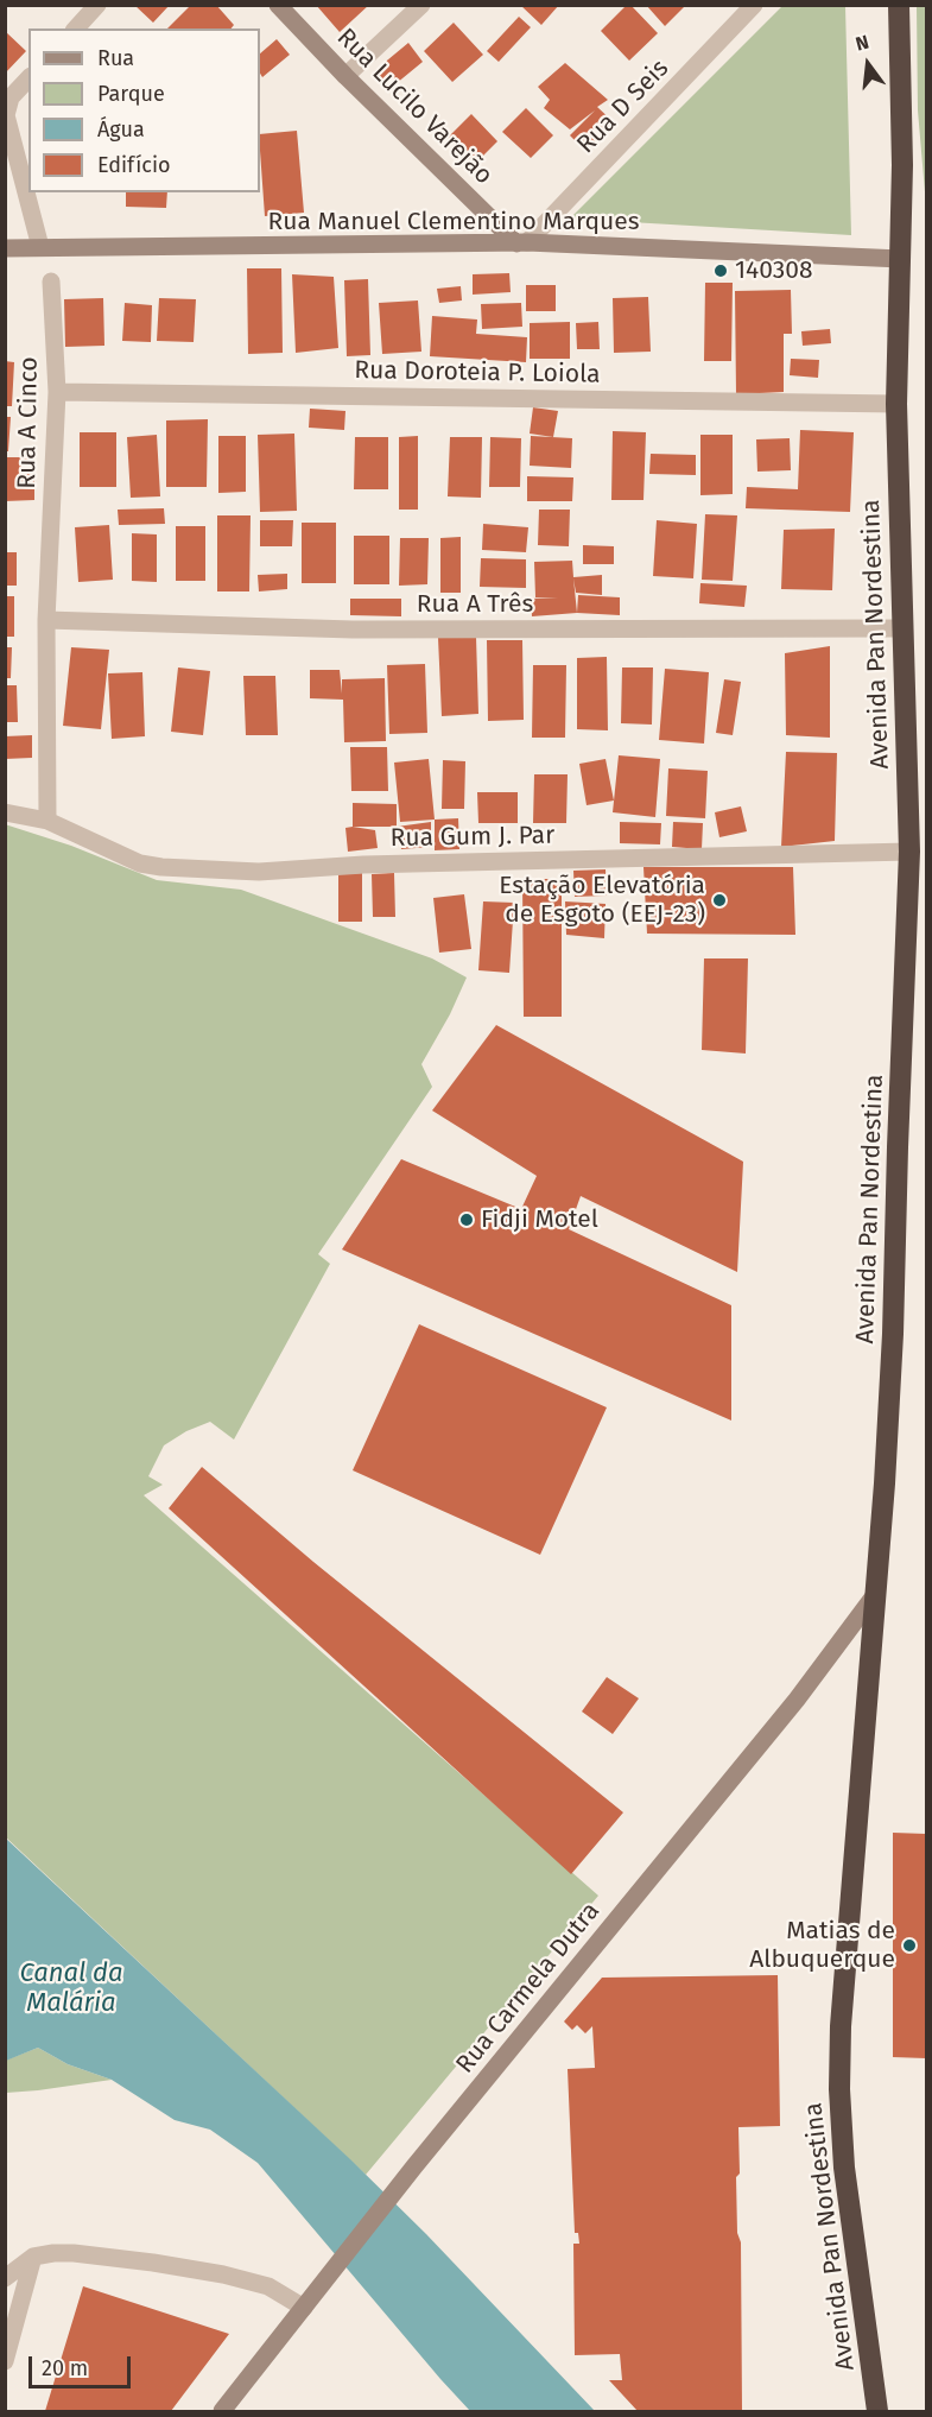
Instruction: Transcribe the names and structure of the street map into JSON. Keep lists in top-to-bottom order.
{
  "streets": {
    "highway": ["Avenida Pan Nordestina"],
    "street": [
      "Rua Lucilo Varejão",
      "Rua D Seis",
      "Rua Manuel Clementino Marques",
      "Rua Doroteia P. Loiola",
      "Rua A Cinco",
      "Rua A Três",
      "Rua Gum J. Par",
      "Rua Carmela Dutra"
    ]
  },
  "crossings": [
    ["Rua Lucilo Varejão", "Rua D Seis"],
    ["Rua Lucilo Varejão", "Rua Manuel Clementino Marques"],
    ["Rua D Seis", "Rua Manuel Clementino Marques"],
    ["Rua Manuel Clementino Marques", "Avenida Pan Nordestina"],
    ["Rua Doroteia P. Loiola", "Rua A Cinco"],
    ["Rua Doroteia P. Loiola", "Avenida Pan Nordestina"],
    ["Rua A Cinco", "Rua A Três"],
    ["Rua A Cinco", "Rua Gum J. Par"],
    ["Rua A Três", "Avenida Pan Nordestina"],
    ["Avenida Pan Nordestina", "Rua Gum J. Par"],
    ["Avenida Pan Nordestina", "Rua Carmela Dutra"]
  ],
  "water": ["Canal da Malária"],
  "places": [
    "140308",
    "Estação Elevatória de Esgoto (EEJ-23)",
    "Fidji Motel",
    "Matias de Albuquerque"
  ],
  "legend": [
    "Rua",
    "Parque",
    "Água",
    "Edifício"
  ],
  "scale_bar": "20 m",
  "north": "top"
}
